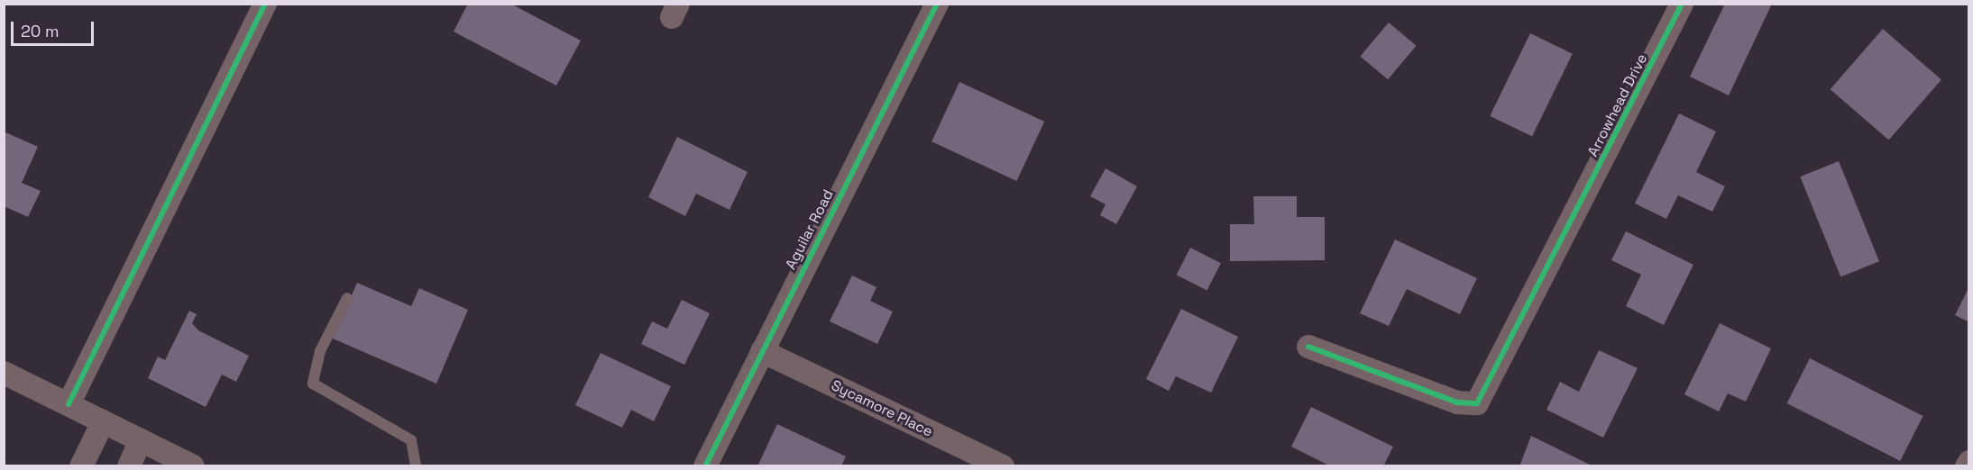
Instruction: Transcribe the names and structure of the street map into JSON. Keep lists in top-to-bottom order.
{
  "streets": {
    "street": ["Arrowhead Drive", "Aguilar Road", "Sycamore Place"]
  },
  "crossings": [
    ["Aguilar Road", "Sycamore Place"]
  ],
  "scale_bar": "20 m"
}
